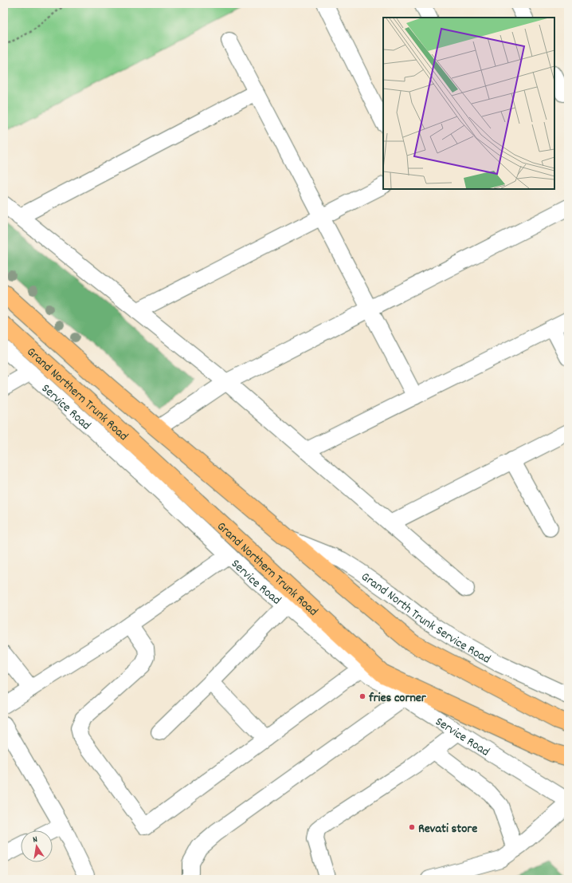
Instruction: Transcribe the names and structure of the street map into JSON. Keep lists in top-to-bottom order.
{
  "streets": {
    "highway": ["Grand Northern Trunk Road"],
    "street": ["Service Road", "Grand North Trunk Service Road"]
  },
  "crossings": [
    ["Grand Northern Trunk Road", "Grand North Trunk Service Road"]
  ],
  "places": ["fries corner", "Revati store"],
  "north": "top"
}
